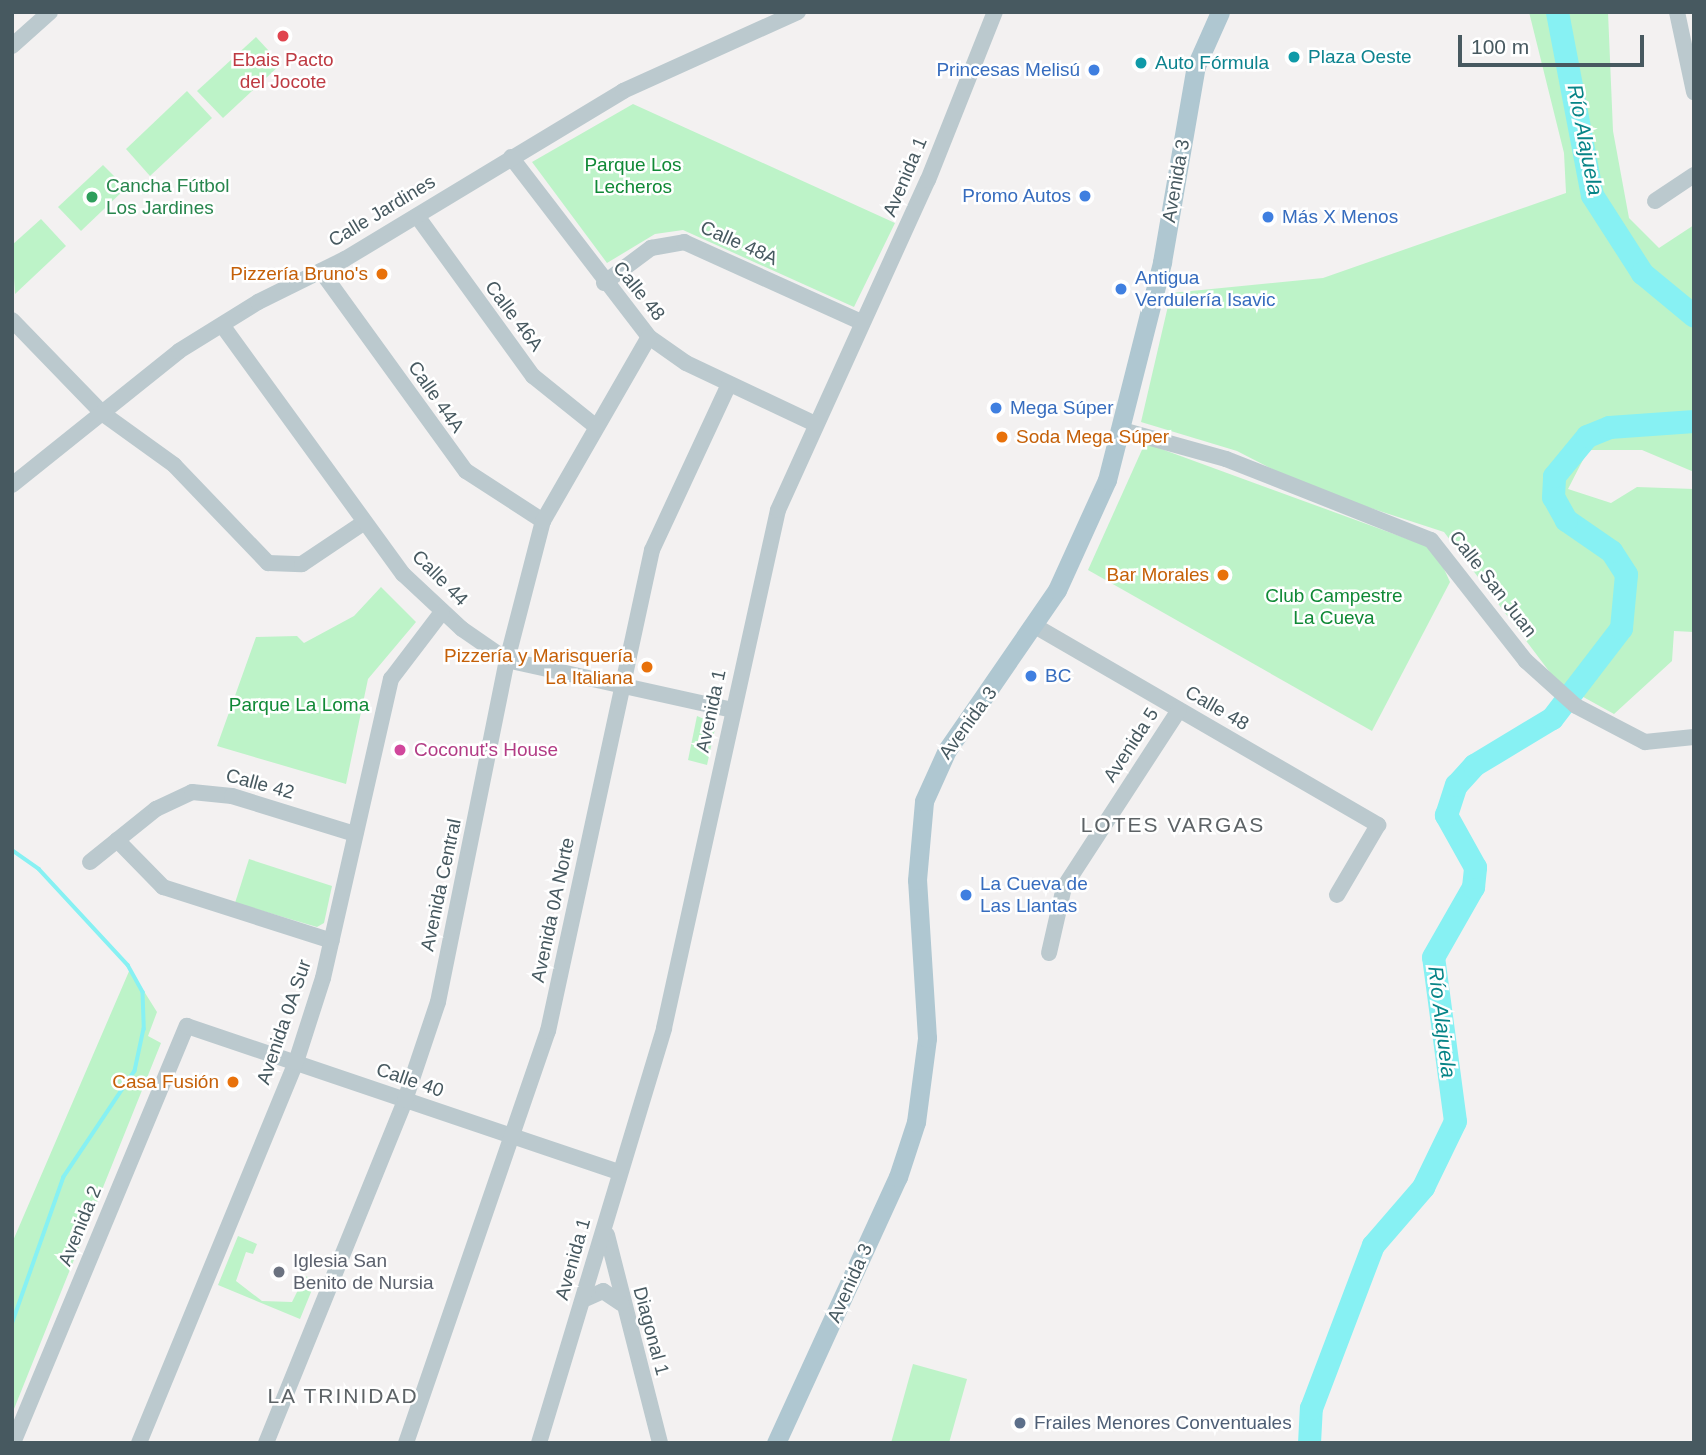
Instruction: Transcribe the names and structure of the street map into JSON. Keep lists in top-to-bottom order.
{
  "streets": {
    "main road": ["Avenida 3"],
    "street": [
      "Avenida 1",
      "Calle Jardines",
      "Calle 48A",
      "Calle 48",
      "Calle 46A",
      "Calle 44A",
      "Calle 44",
      "Calle San Juan",
      "Avenida 5",
      "Calle 42",
      "Avenida Central",
      "Avenida 0A Norte",
      "Avenida 0A Sur",
      "Calle 40",
      "Avenida 2",
      "Diagonal 1"
    ]
  },
  "crossings": [
    ["Avenida 1", "Calle 48A"],
    ["Avenida 1", "Calle 48"],
    ["Avenida 1", "Calle 44"],
    ["Avenida 1", "Calle 40"],
    ["Avenida 1", "Diagonal 1"],
    ["Avenida 3", "Calle 48"],
    ["Avenida 3", "Calle San Juan"],
    ["Calle Jardines", "Calle 48"],
    ["Calle Jardines", "Calle 46A"],
    ["Calle Jardines", "Calle 44A"],
    ["Calle Jardines", "Calle 44"],
    ["Calle 48A", "Calle 48"],
    ["Calle 48", "Avenida 5"],
    ["Calle 48", "Avenida Central"],
    ["Calle 48", "Avenida 0A Norte"],
    ["Calle 46A", "Avenida Central"],
    ["Calle 44A", "Avenida Central"],
    ["Calle 44", "Avenida Central"],
    ["Calle 44", "Avenida 0A Norte"],
    ["Calle 44", "Avenida 0A Sur"],
    ["Calle 42", "Avenida 0A Sur"],
    ["Avenida Central", "Calle 40"],
    ["Avenida 0A Norte", "Calle 40"],
    ["Avenida 0A Sur", "Calle 40"],
    ["Calle 40", "Avenida 2"]
  ],
  "districts": ["LOTES VARGAS", "LA TRINIDAD"],
  "water": ["Río Alajuela"],
  "parks": ["Parque Los Lecheros", "Club Campestre La Cueva", "Parque La Loma"],
  "places": [
    "Ebais Pacto del Jocote",
    "Plaza Oeste",
    "Auto Fórmula",
    "Princesas Melisú",
    "Promo Autos",
    "Cancha Fútbol Los Jardines",
    "Más X Menos",
    "Pizzería Bruno's",
    "Antigua Verdulería Isavic",
    "Mega Súper",
    "Soda Mega Súper",
    "Bar Morales",
    "Pizzería y Marisquería La Italiana",
    "BC",
    "Coconut's House",
    "La Cueva de Las Llantas",
    "Casa Fusión",
    "Iglesia San Benito de Nursia",
    "Frailes Menores Conventuales"
  ],
  "scale_bar": "100 m"
}
